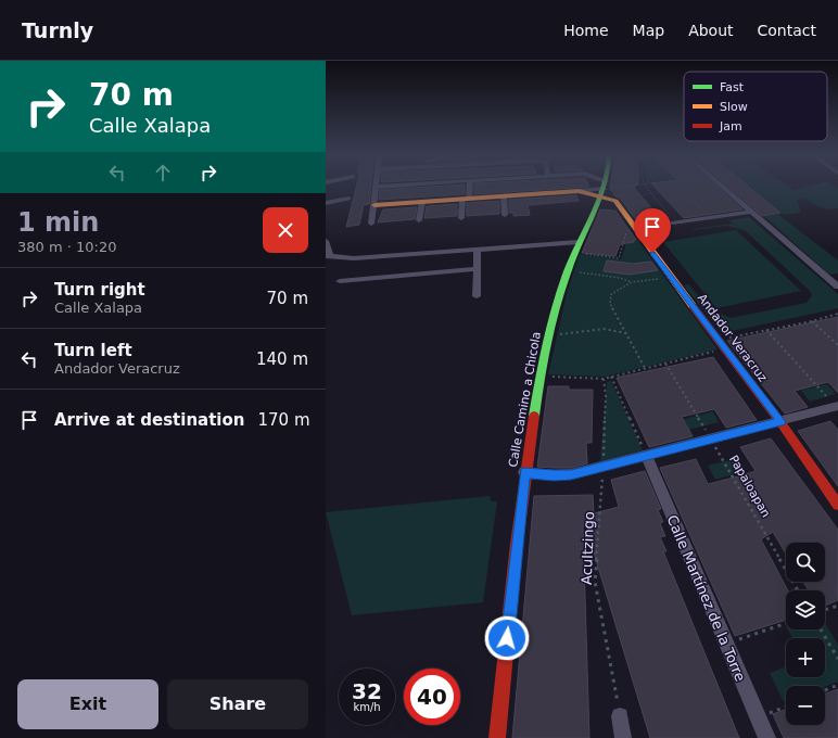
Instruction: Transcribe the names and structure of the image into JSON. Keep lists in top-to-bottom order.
{
  "streets": {
    "street": ["Andador Veracruz", "Calle Camino a Chicola", "Calle Martínez de la Torre"],
    "path": ["Papaloapan", "Acultzingo"]
  },
  "crossings": [
    ["Andador Veracruz", "Calle Camino a Chicola"]
  ],
  "legend": ["Fast", "Slow", "Jam"],
  "page": {
    "header": "Turnly",
    "nav": [
      "Home",
      "Map",
      "About",
      "Contact"
    ],
    "turn": ["70 m", "Calle Xalapa"],
    "heading": ["1 min", "380 m · 10:20"],
    "list": [
      {
        "name": "Turn right",
        "note": "Calle Xalapa",
        "value": "70 m"
      },
      {
        "name": "Turn left",
        "note": "Andador Veracruz",
        "value": "140 m"
      },
      {
        "name": "Arrive at destination",
        "value": "170 m"
      }
    ],
    "map_buttons": ["+", "−"],
    "speed": "32 km/h",
    "limit": "40",
    "buttons": ["Exit", "Share"]
  }
}
